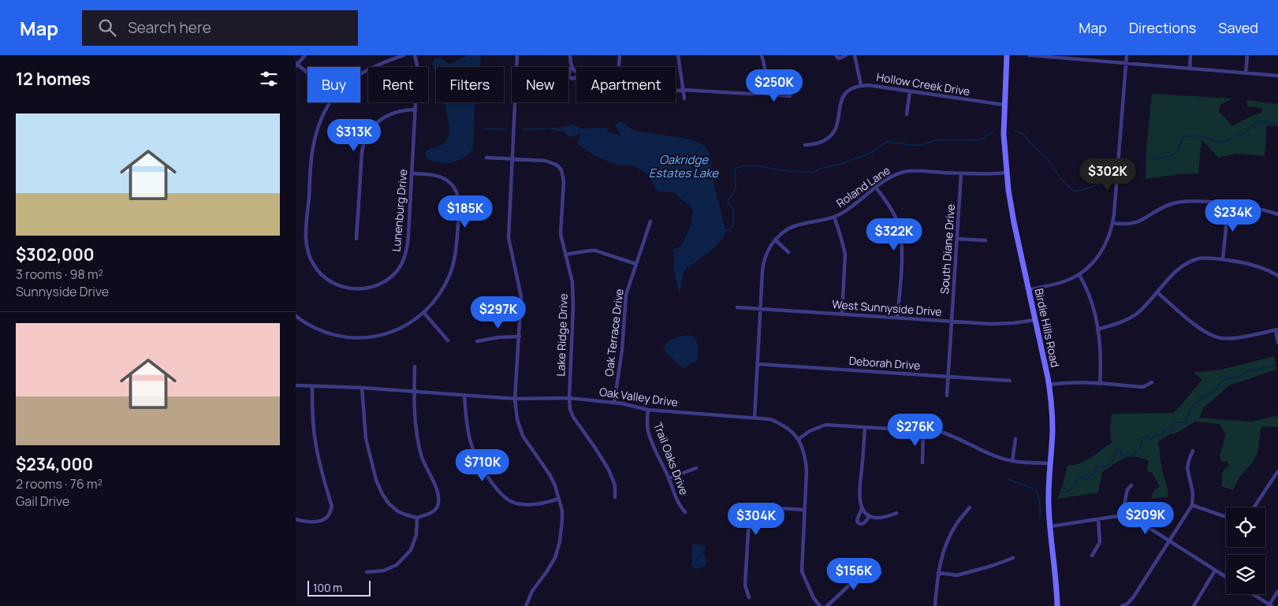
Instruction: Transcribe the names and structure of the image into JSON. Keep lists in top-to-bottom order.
{
  "streets": {
    "main road": ["Birdie Hills Road"],
    "street": [
      "Hollow Creek Drive",
      "Roland Lane",
      "Lunenburg Drive",
      "South Diane Drive",
      "West Sunnyside Drive",
      "Oak Terrace Drive",
      "Lake Ridge Drive",
      "Deborah Drive",
      "Oak Valley Drive",
      "Trail Oaks Drive"
    ]
  },
  "crossings": [
    ["Hollow Creek Drive", "Birdie Hills Road"],
    ["Roland Lane", "South Diane Drive"],
    ["Roland Lane", "West Sunnyside Drive"],
    ["Roland Lane", "Birdie Hills Road"],
    ["Roland Lane", "Deborah Drive"],
    ["Roland Lane", "Oak Valley Drive"],
    ["South Diane Drive", "West Sunnyside Drive"],
    ["South Diane Drive", "Deborah Drive"],
    ["West Sunnyside Drive", "Birdie Hills Road"],
    ["Oak Terrace Drive", "Oak Valley Drive"],
    ["Lake Ridge Drive", "Oak Valley Drive"],
    ["Oak Valley Drive", "Trail Oaks Drive"]
  ],
  "water": ["Oakridge Estates Lake"],
  "scale_bar": "100 m",
  "page": {
    "header": "Map",
    "search": "Search here",
    "nav": ["Map", "Directions", "Saved"],
    "heading": "12 homes",
    "chip": [
      "Buy",
      "Rent",
      "Filters",
      "New",
      "Apartment"
    ],
    "price": [
      "$250K",
      "$313K",
      "$302K",
      "$185K",
      "$234K",
      "$322K",
      "$297K",
      "$276K",
      "$710K",
      "$209K",
      "$304K",
      "$156K"
    ],
    "list": [
      {
        "name": "$302,000",
        "note": "3 rooms · 98 m² · Sunnyside Drive"
      },
      {
        "name": "$234,000",
        "note": "2 rooms · 76 m² · Gail Drive"
      }
    ],
    "scale": "100 m"
  }
}
